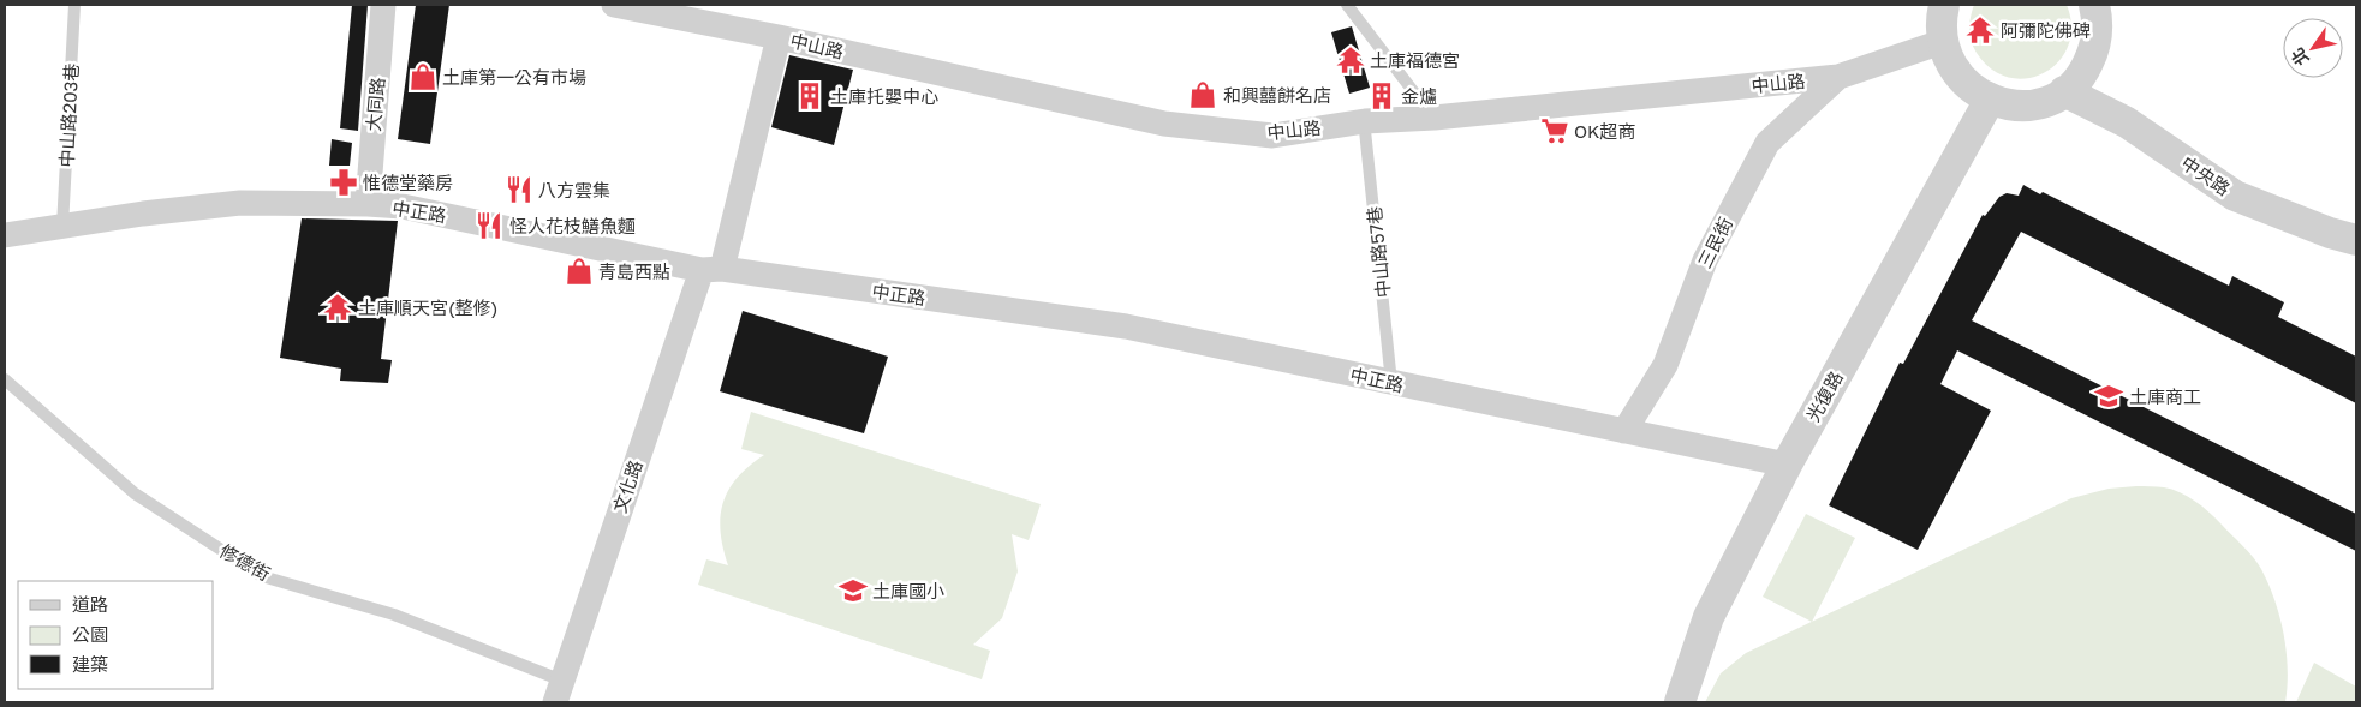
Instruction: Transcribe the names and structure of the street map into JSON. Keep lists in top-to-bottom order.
{
  "streets": {
    "street": [
      "中山路",
      "大同路",
      "中央路",
      "中正路",
      "三民街",
      "光復路",
      "文化路"
    ],
    "lane": ["中山路203巷", "中山路57巷", "修德街"]
  },
  "crossings": [
    ["中山路", "三民街"],
    ["中山路", "中山路57巷"],
    ["中山路", "文化路"],
    ["大同路", "中正路"],
    ["中山路203巷", "中正路"],
    ["中正路", "三民街"],
    ["中正路", "中山路57巷"],
    ["中正路", "光復路"],
    ["中正路", "文化路"],
    ["文化路", "修德街"]
  ],
  "places": {
    "temple": ["阿彌陀佛碑", "土庫福德宮", "土庫順天宮(整修)"],
    "shop": ["土庫第一公有市場", "和興囍餅名店", "青島西點"],
    "building": ["土庫托嬰中心", "金爐"],
    "supermarket": ["OK超商"],
    "pharmacy": ["惟德堂藥房"],
    "restaurant": ["八方雲集", "怪人花枝鱔魚麵"],
    "school or university": ["土庫商工", "土庫國小"]
  },
  "legend": ["道路", "公園", "建築"],
  "north": "bottom left"
}
